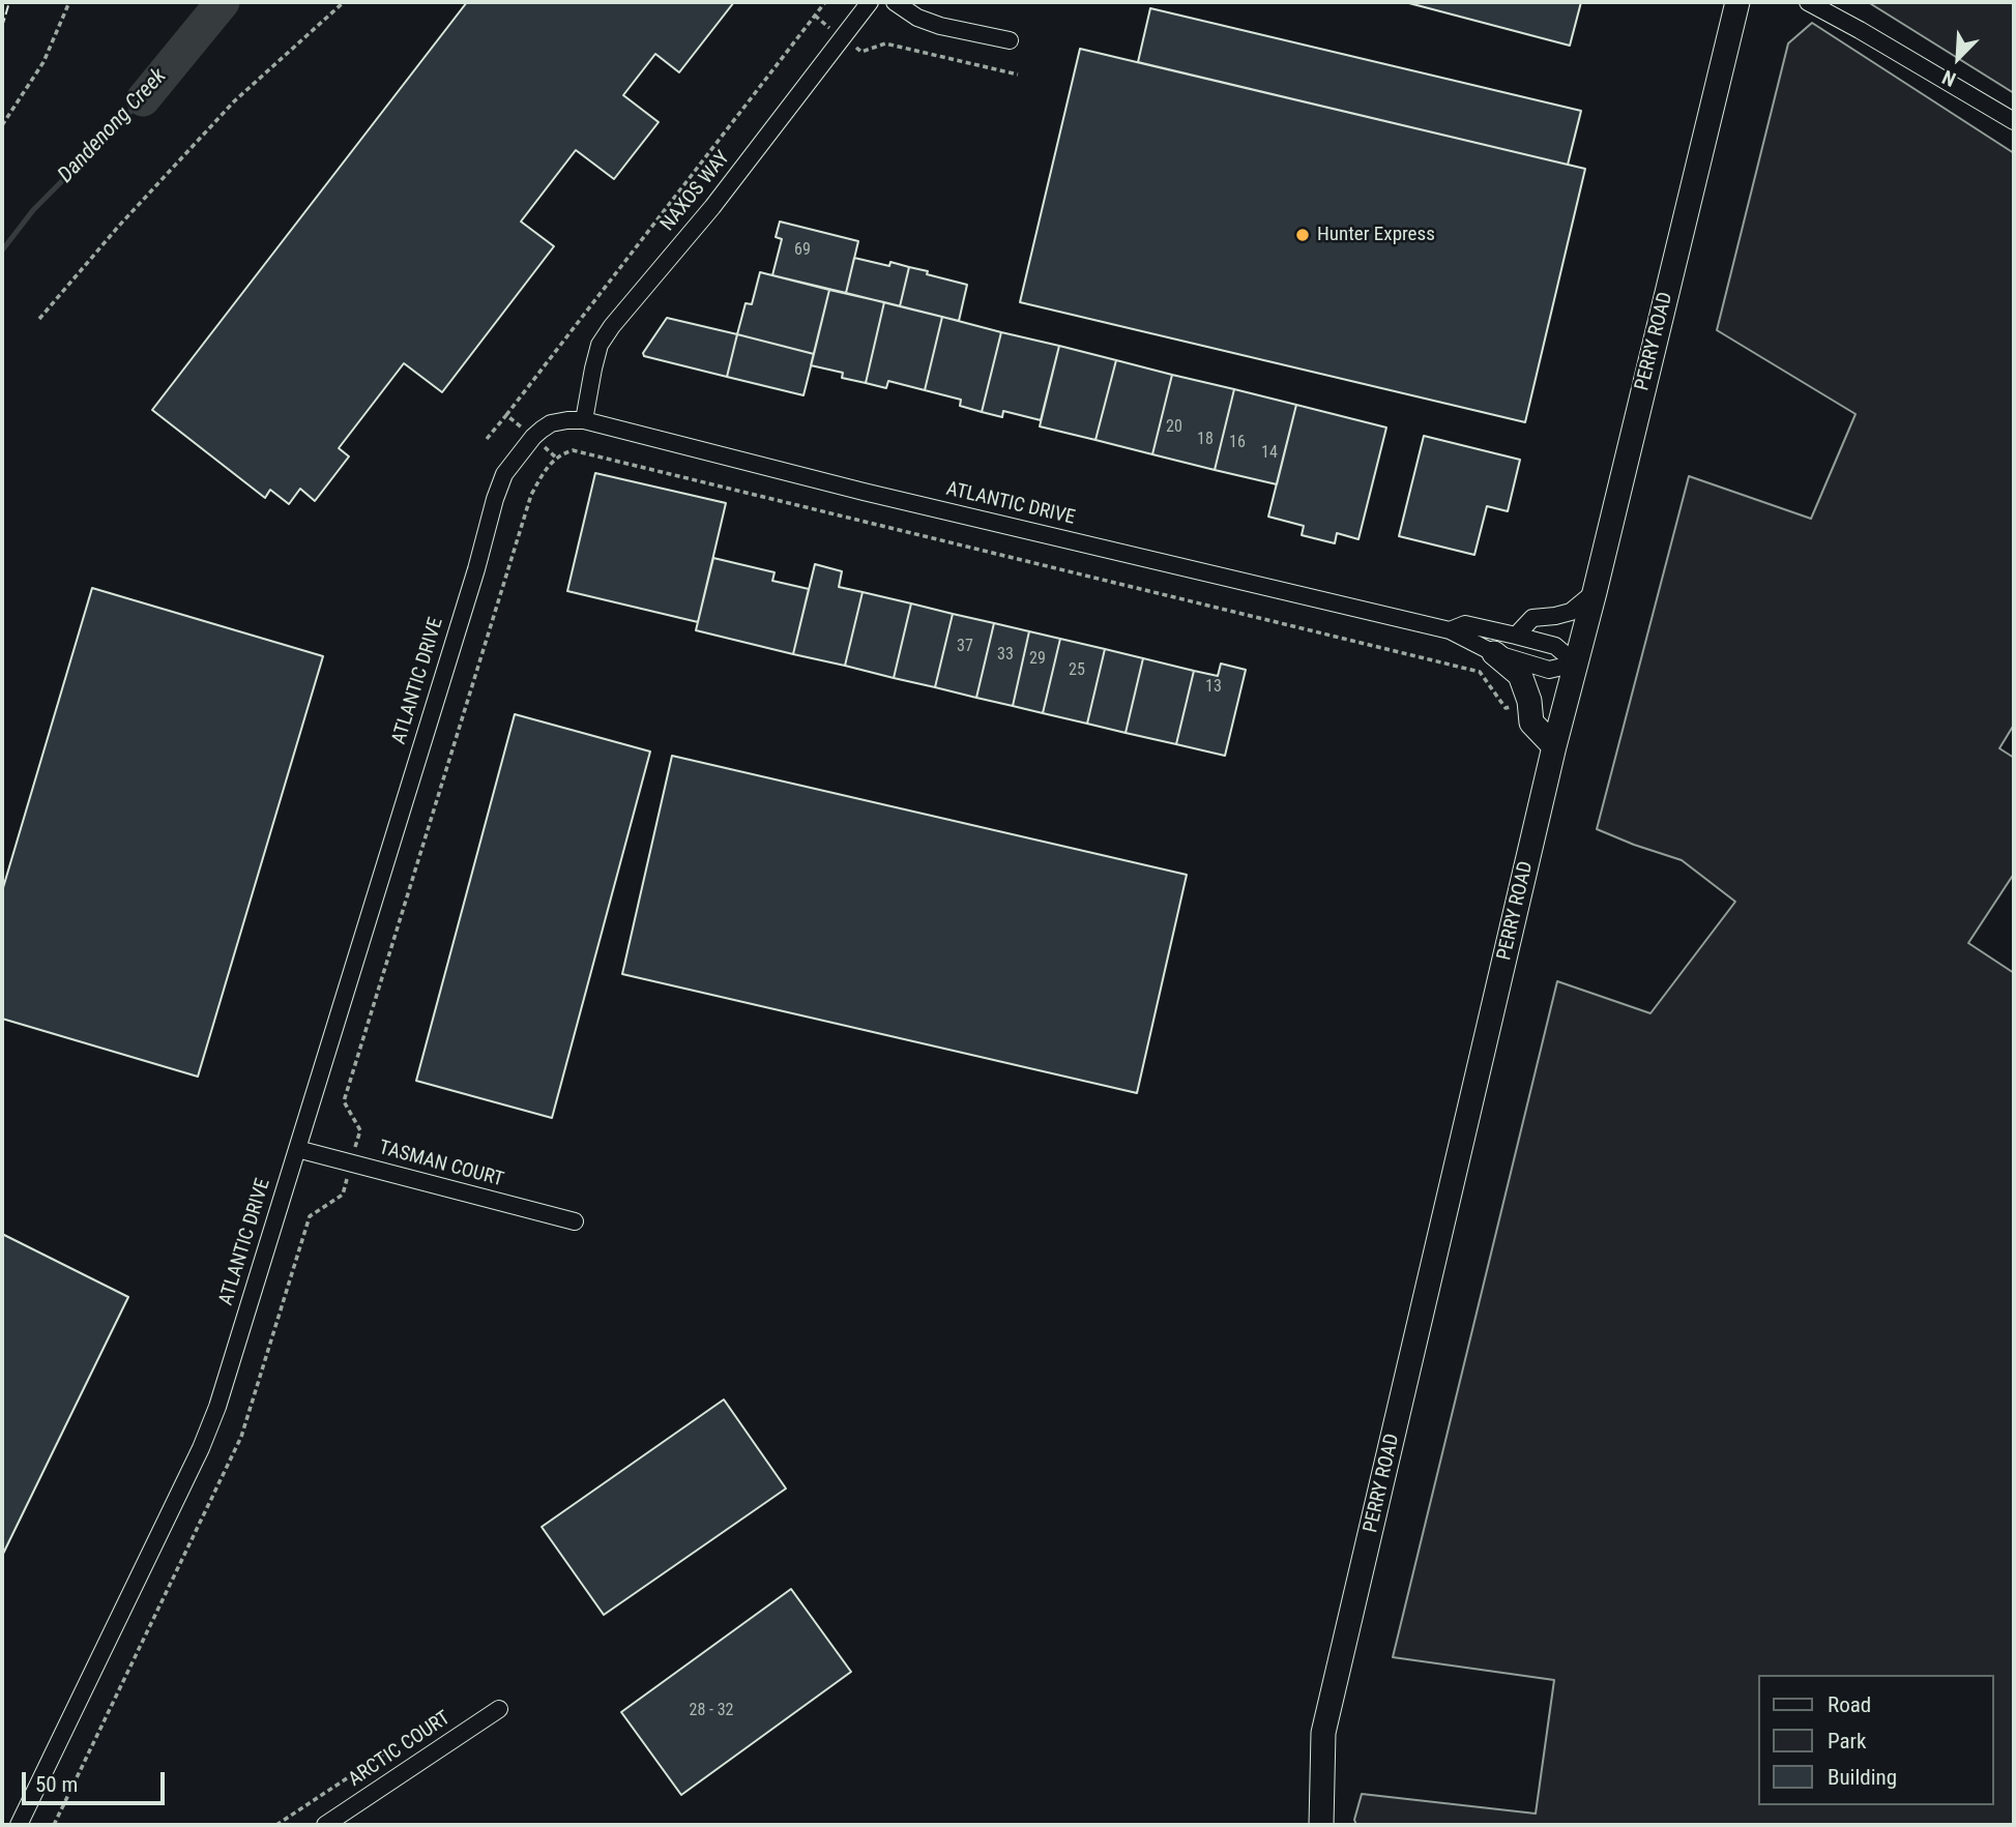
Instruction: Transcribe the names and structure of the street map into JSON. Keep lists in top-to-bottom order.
{
  "streets": {
    "main road": ["PERRY ROAD"],
    "street": [
      "NAXOS WAY",
      "ATLANTIC DRIVE",
      "TASMAN COURT",
      "ARCTIC COURT"
    ]
  },
  "crossings": [
    ["NAXOS WAY", "ATLANTIC DRIVE"],
    ["PERRY ROAD", "ATLANTIC DRIVE"],
    ["ATLANTIC DRIVE", "TASMAN COURT"]
  ],
  "water": ["Dandenong Creek"],
  "places": ["Hunter Express"],
  "house_numbers": [
    "69",
    "20",
    "18",
    "16",
    "14",
    "37",
    "33",
    "29",
    "25",
    "13",
    "28 - 32"
  ],
  "legend": ["Road", "Park", "Building"],
  "scale_bar": "50 m",
  "north": "bottom left"
}
